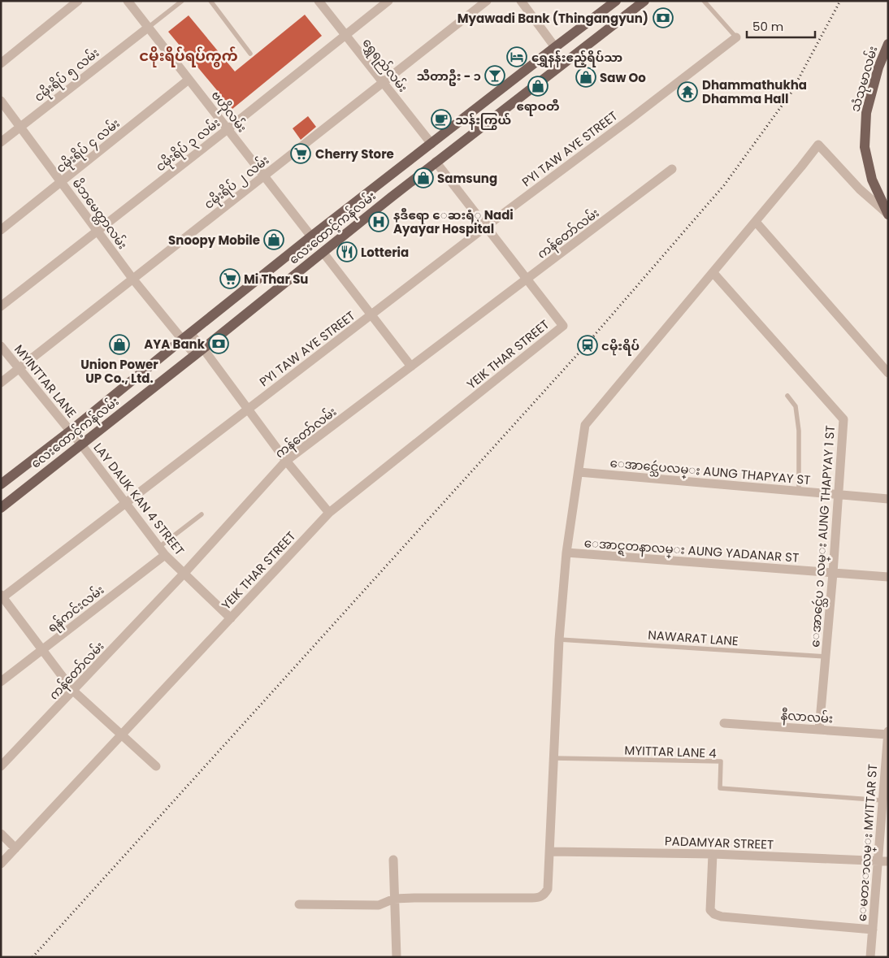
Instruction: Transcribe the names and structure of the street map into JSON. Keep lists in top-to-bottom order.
{
  "streets": {
    "main road": ["သံသုမာလမ်း", "လေးထောင့်ကန်လမ်း"],
    "street": [
      "ရွှေရည်လမ်း",
      "ငမိုးရိပ် ၅ လမ်း",
      "ဗဟိုလမ်း",
      "ငမိုးရိပ် ၃ လမ်း",
      "ငမိုးရိပ် ၄ လမ်း",
      "PYI TAW AYE STREET",
      "ငမိုးရိပ် ၂ လမ်း",
      "မိဘမေတ္တာလမ်း",
      "ကန်တော်လမ်း",
      "YEIK THAR STREET",
      "MYINTTAR LANE",
      "ေအာင္သေဴပလမ္း AUNG THAPYAY ST",
      "LAY DAUK KAN 4 STREET",
      "ေအာင္သေဴပ ၁ လမ္း AUNG THAPYAY 1 ST",
      "ေအာင္ရတနာလမ္း AUNG YADANAR ST",
      "ရန်ကင်းလမ်း",
      "နီလာလမ်း",
      "PADAMYAR STREET",
      "ေမတၩာလမ္း MYITTAR ST"
    ],
    "lane": ["NAWARAT LANE", "MYITTAR LANE 4"]
  },
  "crossings": [
    ["ရွှေရည်လမ်း", "ငမိုးရိပ် ၃ လမ်း"],
    ["ရွှေရည်လမ်း", "ငမိုးရိပ် ၂ လမ်း"],
    ["ရွှေရည်လမ်း", "လေးထောင့်ကန်လမ်း"],
    ["ငမိုးရိပ် ၅ လမ်း", "ဗဟိုလမ်း"],
    ["ငမိုးရိပ် ၅ လမ်း", "မိဘမေတ္တာလမ်း"],
    ["ဗဟိုလမ်း", "ငမိုးရိပ် ၃ လမ်း"],
    ["ဗဟိုလမ်း", "ငမိုးရိပ် ၄ လမ်း"],
    ["ဗဟိုလမ်း", "ငမိုးရိပ် ၂ လမ်း"],
    ["ဗဟိုလမ်း", "လေးထောင့်ကန်လမ်း"],
    ["ငမိုးရိပ် ၃ လမ်း", "မိဘမေတ္တာလမ်း"],
    ["ငမိုးရိပ် ၄ လမ်း", "မိဘမေတ္တာလမ်း"],
    ["PYI TAW AYE STREET", "မိဘမေတ္တာလမ်း"],
    ["PYI TAW AYE STREET", "LAY DAUK KAN 4 STREET"],
    ["ငမိုးရိပ် ၂ လမ်း", "မိဘမေတ္တာလမ်း"],
    ["ငမိုးရိပ် ၂ လမ်း", "MYINTTAR LANE"],
    ["မိဘမေတ္တာလမ်း", "လေးထောင့်ကန်လမ်း"],
    ["မိဘမေတ္တာလမ်း", "ကန်တော်လမ်း"],
    ["မိဘမေတ္တာလမ်း", "YEIK THAR STREET"],
    ["လေးထောင့်ကန်လမ်း", "MYINTTAR LANE"],
    ["လေးထောင့်ကန်လမ်း", "LAY DAUK KAN 4 STREET"],
    ["ကန်တော်လမ်း", "YEIK THAR STREET"],
    ["ကန်တော်လမ်း", "LAY DAUK KAN 4 STREET"],
    ["YEIK THAR STREET", "LAY DAUK KAN 4 STREET"],
    ["MYINTTAR LANE", "LAY DAUK KAN 4 STREET"],
    ["ေအာင္သေဴပလမ္း AUNG THAPYAY ST", "ေအာင္သေဴပ ၁ လမ္း AUNG THAPYAY 1 ST"],
    ["LAY DAUK KAN 4 STREET", "ရန်ကင်းလမ်း"],
    ["ေအာင္သေဴပ ၁ လမ္း AUNG THAPYAY 1 ST", "ေအာင္ရတနာလမ္း AUNG YADANAR ST"],
    ["ေအာင္သေဴပ ၁ လမ္း AUNG THAPYAY 1 ST", "NAWARAT LANE"],
    ["ေအာင္သေဴပ ၁ လမ္း AUNG THAPYAY 1 ST", "နီလာလမ်း"],
    ["နီလာလမ်း", "ေမတၩာလမ္း MYITTAR ST"],
    ["MYITTAR LANE 4", "ေမတၩာလမ္း MYITTAR ST"],
    ["PADAMYAR STREET", "ေမတၩာလမ္း MYITTAR ST"]
  ],
  "districts": ["ငမိုးရိပ်ရပ်ကွက်"],
  "places": {
    "bank": ["Myawadi Bank (Thingangyun)", "AYA Bank"],
    "hotel": ["ရွှေနန်းဧည့်ရိပ်သာ"],
    "bar": ["သီတာဦး - ၁"],
    "shop": [
      "Saw Oo",
      "ဧရာဝတီ",
      "Samsung",
      "Snoopy Mobile",
      "Union Power UP Co., Ltd."
    ],
    "temple": ["Dhammathukha Dhamma Hall"],
    "cafe": ["သန်းကြွယ်"],
    "supermarket": ["Cherry Store", "Mi Thar Su"],
    "hospital": ["နဒီဧရာ ေဆးရံု Nadi Ayayar Hospital"],
    "restaurant": ["Lotteria"],
    "station": ["ငမိုးရိပ်"]
  },
  "scale_bar": "50 m"
}
